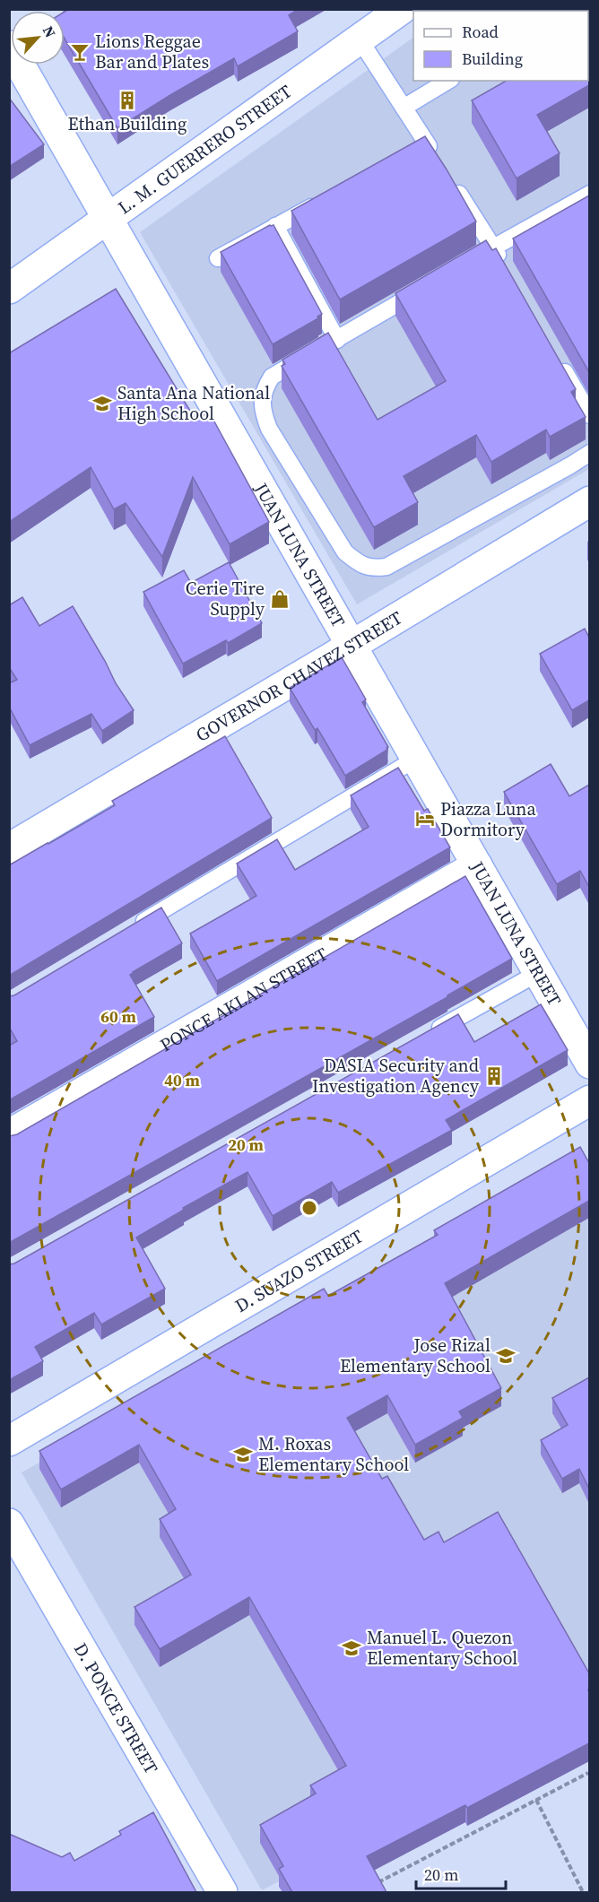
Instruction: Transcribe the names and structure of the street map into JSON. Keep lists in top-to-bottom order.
{
  "streets": {
    "street": [
      "L. M. GUERRERO STREET",
      "JUAN LUNA STREET",
      "GOVERNOR CHAVEZ STREET",
      "PONCE AKLAN STREET",
      "D. SUAZO STREET",
      "D. PONCE STREET"
    ]
  },
  "crossings": [
    ["L. M. GUERRERO STREET", "JUAN LUNA STREET"],
    ["JUAN LUNA STREET", "GOVERNOR CHAVEZ STREET"],
    ["JUAN LUNA STREET", "PONCE AKLAN STREET"]
  ],
  "places": {
    "bar": ["Lions Reggae Bar and Plates"],
    "building": ["Ethan Building", "DASIA Security and Investigation Agency"],
    "school or university": [
      "Santa Ana National High School",
      "Jose Rizal Elementary School",
      "M. Roxas Elementary School",
      "Manuel L. Quezon Elementary School"
    ],
    "shop": ["Cerie Tire Supply"],
    "hotel": ["Piazza Luna Dormitory"]
  },
  "legend": ["Road", "Building"],
  "scale_bar": "20 m",
  "north": "top right",
  "rings": ["60 m", "40 m", "20 m"]
}
